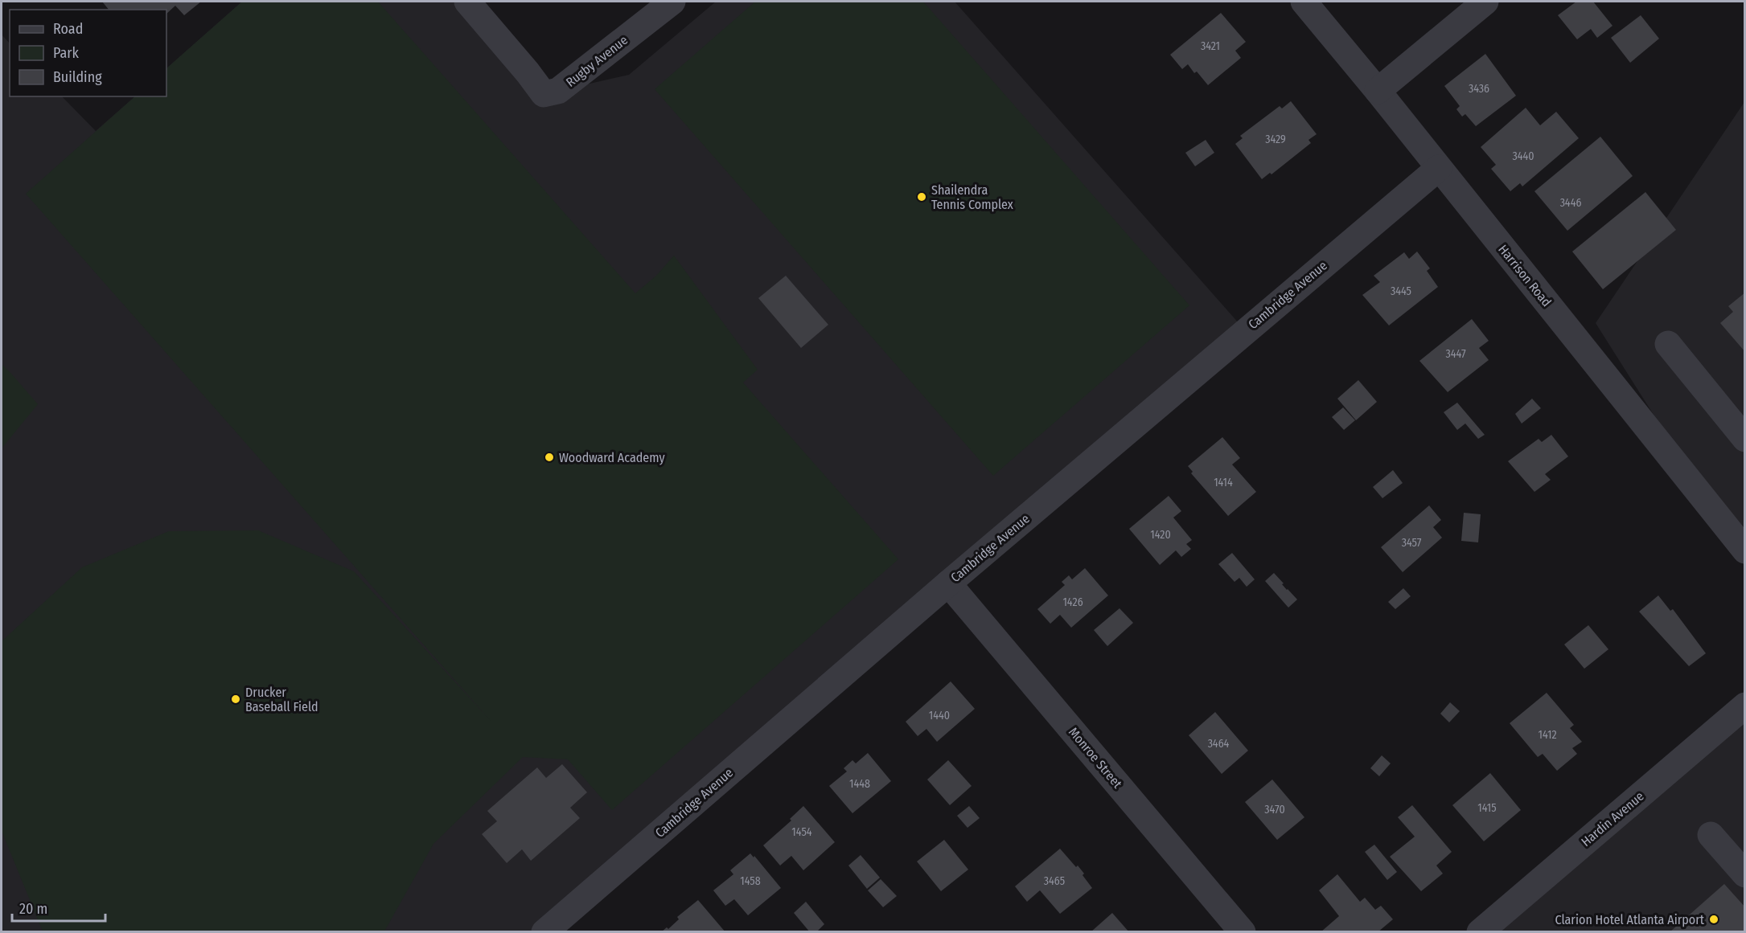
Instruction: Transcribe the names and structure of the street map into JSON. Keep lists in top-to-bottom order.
{
  "streets": {
    "street": [
      "Rugby Avenue",
      "Harrison Road",
      "Cambridge Avenue",
      "Monroe Street",
      "Hardin Avenue"
    ]
  },
  "crossings": [
    ["Harrison Road", "Cambridge Avenue"],
    ["Cambridge Avenue", "Monroe Street"]
  ],
  "places": [
    "Shailendra Tennis Complex",
    "Woodward Academy",
    "Drucker Baseball Field",
    "Clarion Hotel Atlanta Airport"
  ],
  "house_numbers": [
    "3421",
    "3436",
    "3429",
    "3440",
    "3446",
    "3445",
    "3447",
    "1414",
    "1420",
    "3457",
    "1426",
    "1440",
    "1412",
    "3464",
    "1448",
    "1415",
    "3470",
    "1454",
    "1458",
    "3465"
  ],
  "legend": ["Road", "Park", "Building"],
  "scale_bar": "20 m"
}
